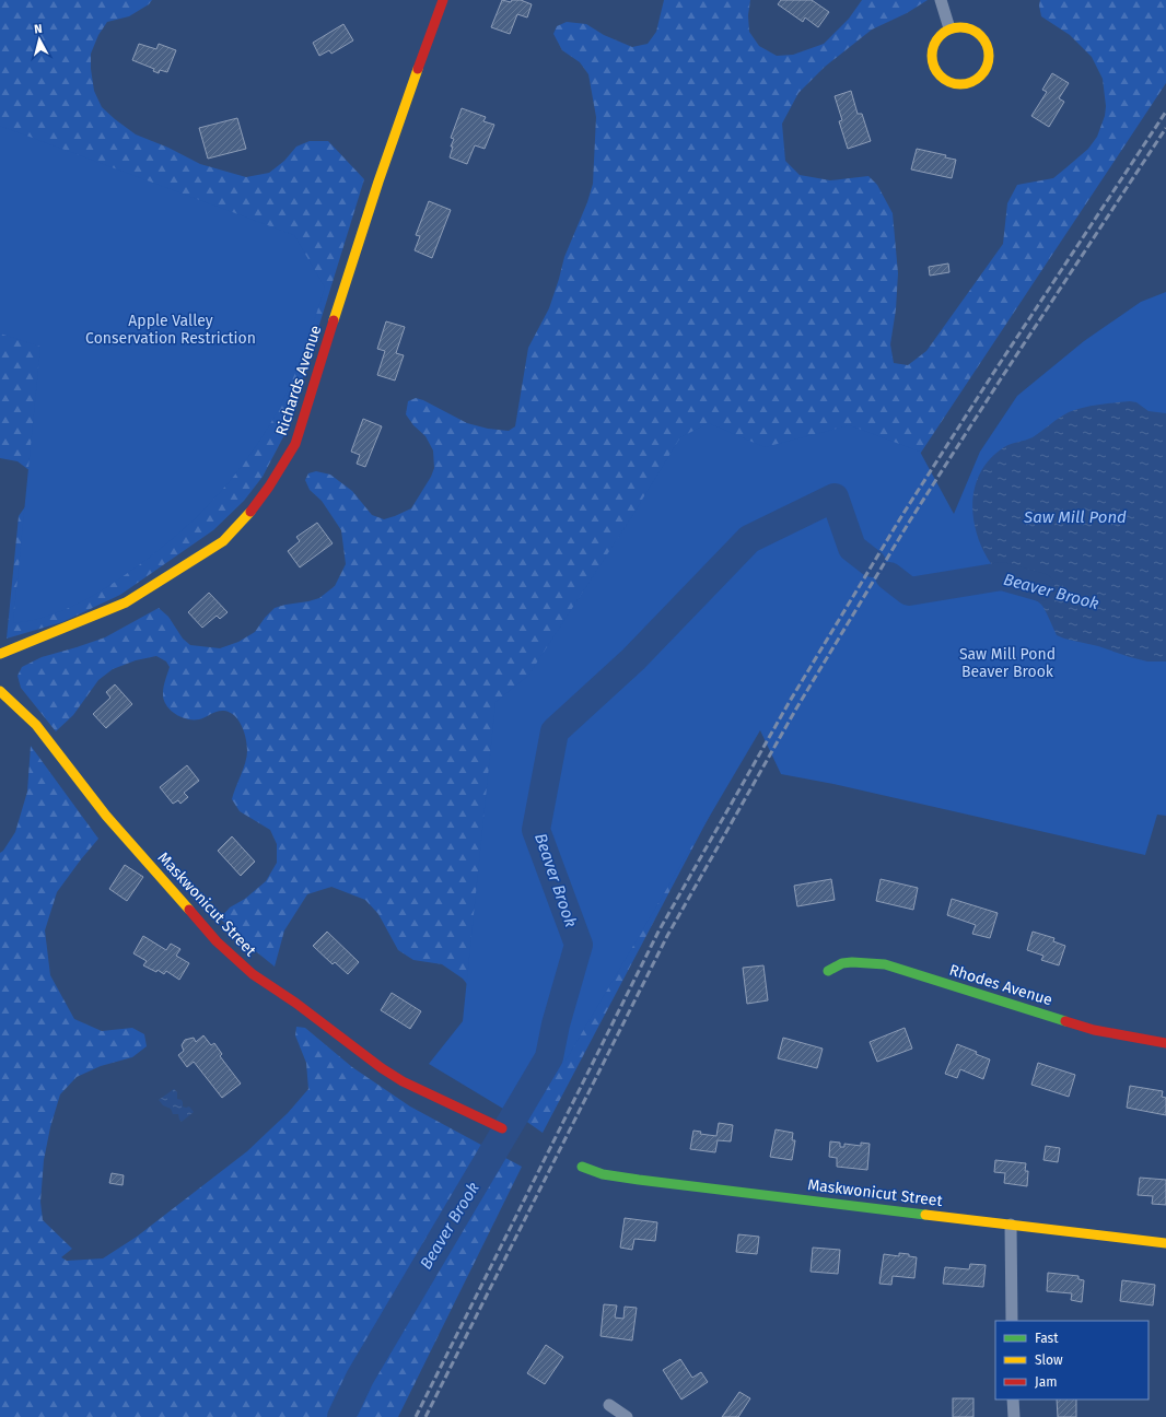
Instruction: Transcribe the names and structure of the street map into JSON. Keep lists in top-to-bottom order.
{
  "streets": {
    "street": ["Richards Avenue", "Maskwonicut Street", "Rhodes Avenue"]
  },
  "water": ["Saw Mill Pond", "Beaver Brook"],
  "parks": ["Apple Valley Conservation Restriction", "Saw Mill Pond Beaver Brook"],
  "legend": ["Fast", "Slow", "Jam"],
  "north": "top"
}
